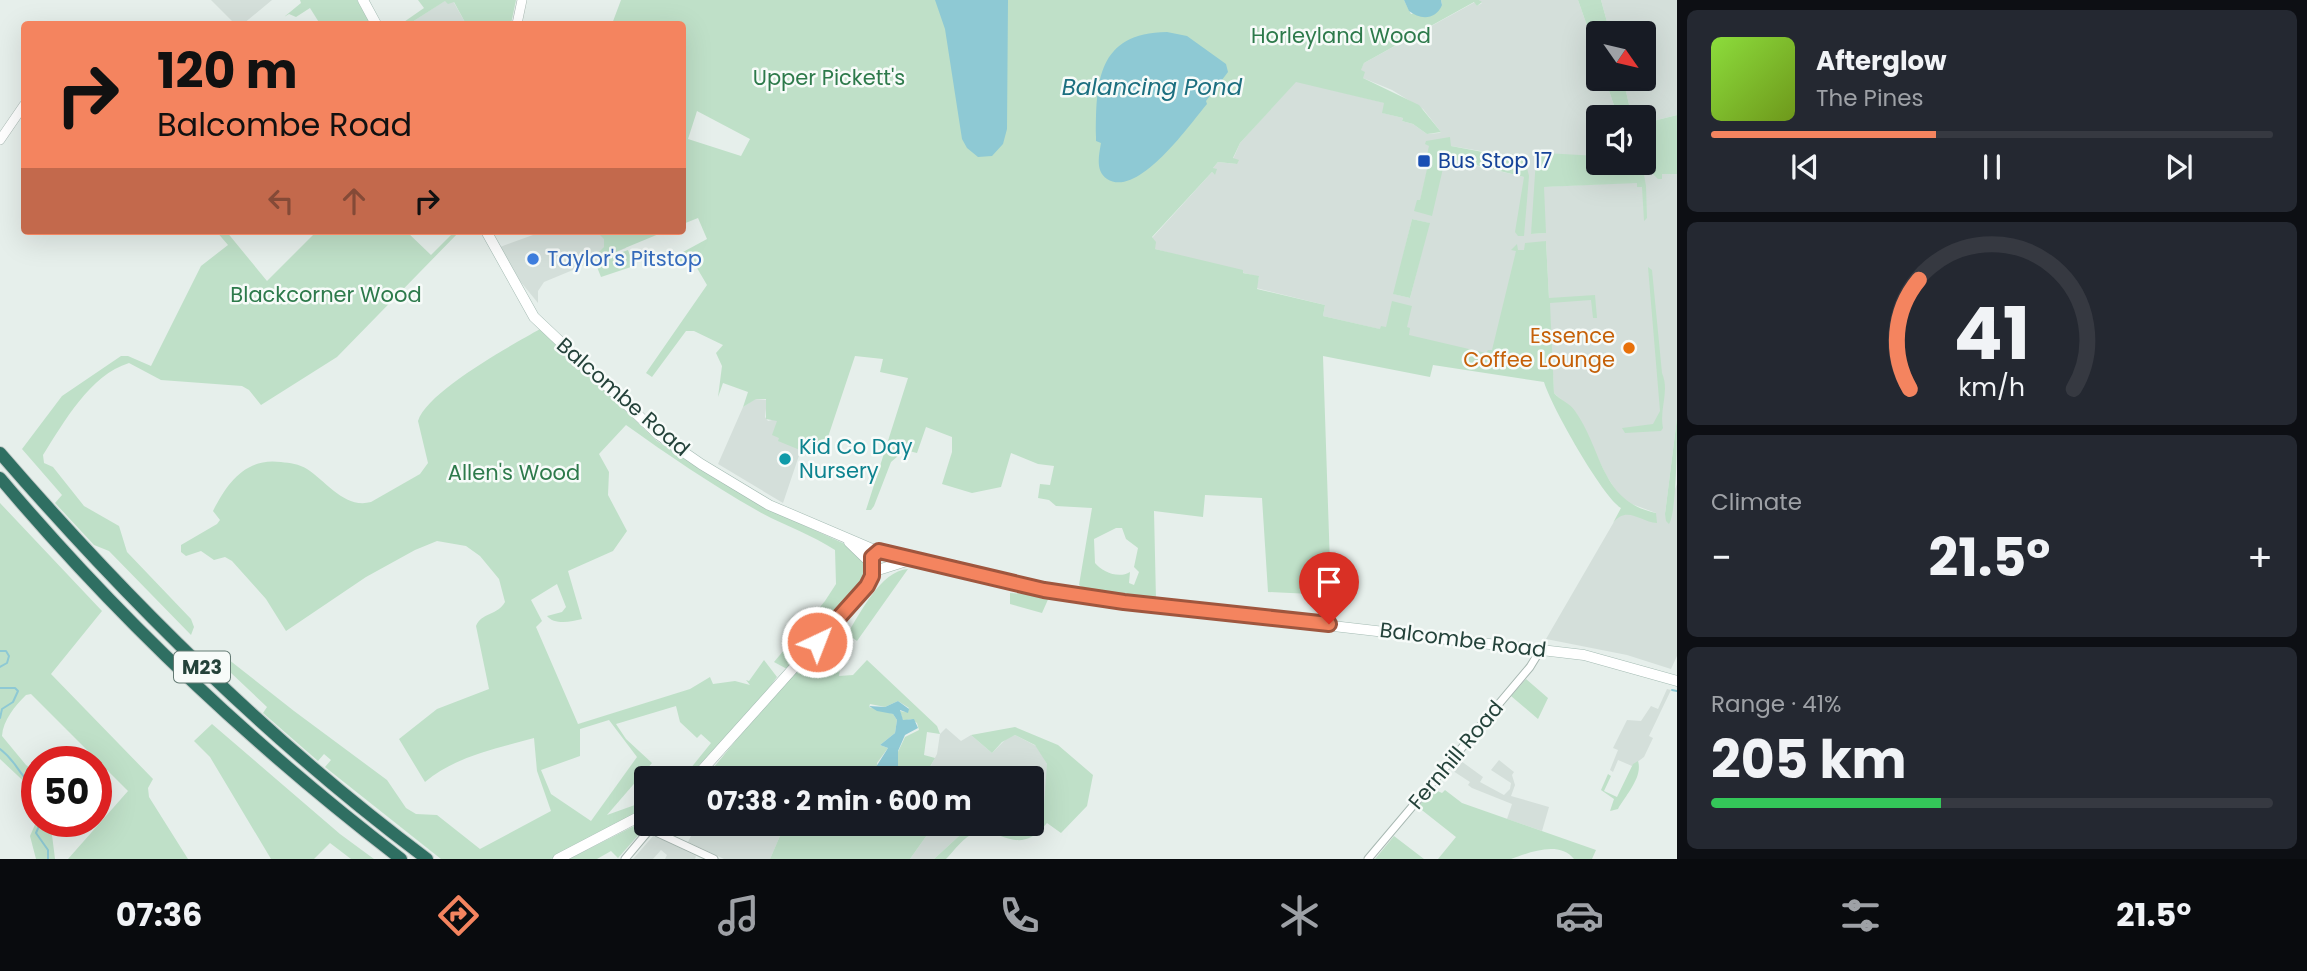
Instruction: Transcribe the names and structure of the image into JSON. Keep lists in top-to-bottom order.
{
  "streets": {
    "highway": ["M23"],
    "main road": ["Balcombe Road"],
    "street": ["Fernhill Road"]
  },
  "crossings": [
    ["Balcombe Road", "Fernhill Road"]
  ],
  "water": ["Balancing Pond"],
  "parks": [
    "Horleyland Wood",
    "Upper Pickett's",
    "Blackcorner Wood",
    "Allen's Wood"
  ],
  "places": {
    "transit": ["Bus Stop 17"],
    "other": ["Taylor's Pitstop", "Essence Coffee Lounge", "Kid Co Day Nursery"]
  },
  "north": "bottom right",
  "page": {
    "turn": ["120 m", "Balcombe Road"],
    "song": ["Afterglow", "The Pines"],
    "tile": [
      "Climate",
      ["Range · 41%", "205 km"]
    ],
    "heat": ["−", "21.5°", "+"],
    "limit": "50",
    "trip": "07:38 · 2 min · 600 m",
    "tabs": ["07:36", "21.5°"],
    "gauge": ["41", "km/h"]
  }
}
